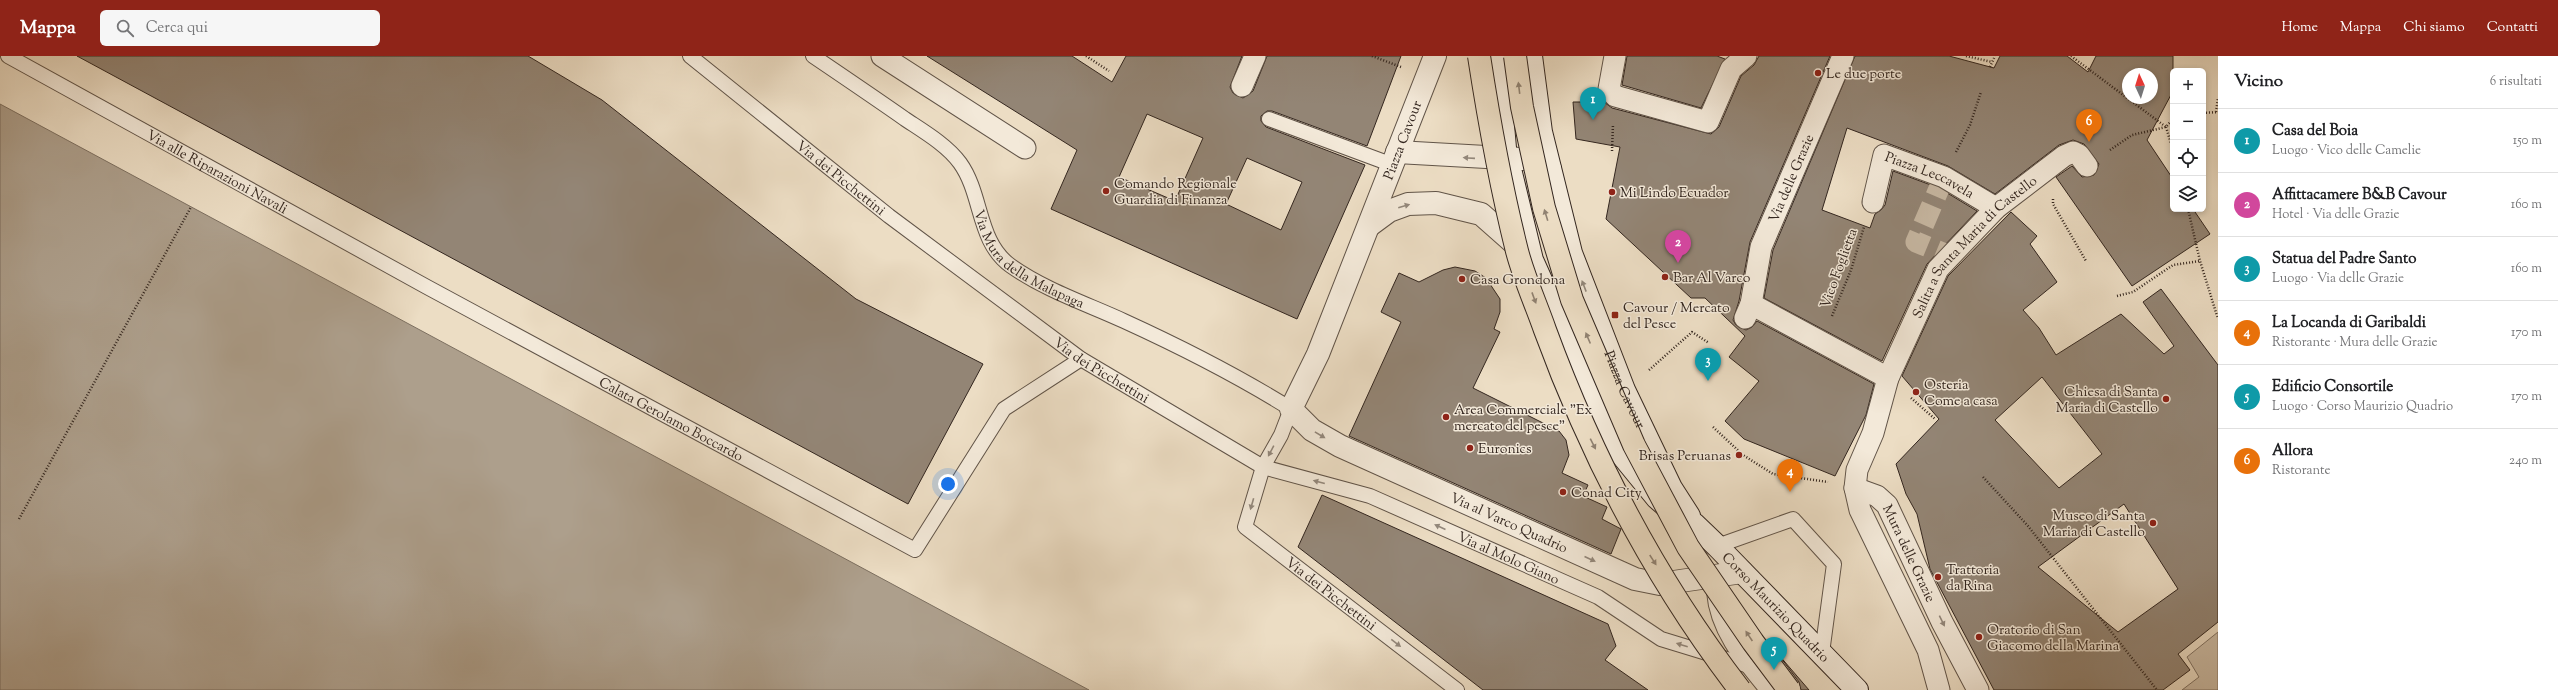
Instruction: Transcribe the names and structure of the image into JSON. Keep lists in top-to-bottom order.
{
  "streets": {
    "main road": ["Piazza Cavour", "Via al Varco Quadrio", "Corso Maurizio Quadrio"],
    "street": [
      "Via delle Grazie",
      "Piazza Leccavela",
      "Salita a Santa Maria di Castello",
      "Mura delle Grazie"
    ],
    "lane": [
      "Via alle Riparazioni Navali",
      "Via dei Picchettini",
      "Via Mura della Malapaga",
      "Calata Gerolamo Boccardo",
      "Via al Molo Giano"
    ],
    "path": ["Vico Foglietta"]
  },
  "crossings": [
    ["Piazza Cavour", "Via Mura della Malapaga"],
    ["Piazza Cavour", "Via al Varco Quadrio"],
    ["Piazza Cavour", "Corso Maurizio Quadrio"],
    ["Via alle Riparazioni Navali", "Calata Gerolamo Boccardo"],
    ["Via dei Picchettini", "Calata Gerolamo Boccardo"],
    ["Via dei Picchettini", "Via al Molo Giano"],
    ["Via delle Grazie", "Salita a Santa Maria di Castello"],
    ["Via delle Grazie", "Vico Foglietta"],
    ["Piazza Leccavela", "Salita a Santa Maria di Castello"],
    ["Piazza Leccavela", "Vico Foglietta"],
    ["Salita a Santa Maria di Castello", "Mura delle Grazie"],
    ["Via Mura della Malapaga", "Via al Varco Quadrio"],
    ["Via al Varco Quadrio", "Corso Maurizio Quadrio"]
  ],
  "one_way": ["Via al Varco Quadrio", "Via al Molo Giano"],
  "places": {
    "other": [
      "Le due porte",
      "Comando Regionale Guardia di Finanza",
      "Mi Lindo Ecuador",
      "Bar Al Varco",
      "Casa Grondona",
      "Osteria Come a casa",
      "Chiesa di Santa Maria di Castello",
      "Area Commerciale \"Ex mercato del pesce\"",
      "Euronics",
      "Brisas Peruanas",
      "Conad City",
      "Museo di Santa Maria di Castello",
      "Trattoria da Rina",
      "Oratorio di San Giacomo della Marina"
    ],
    "transit": ["Cavour / Mercato del Pesce"]
  },
  "north": "top",
  "page": {
    "header": "Mappa",
    "search": "Cerca qui",
    "nav": [
      "Home",
      "Mappa",
      "Chi siamo",
      "Contatti"
    ],
    "heading": ["Vicino", "6 risultati"],
    "map_buttons": ["+", "−"],
    "pins": [
      "1",
      "6",
      "2",
      "3",
      "4",
      "5"
    ],
    "list": [
      {
        "mark": "1",
        "name": "Casa del Boia",
        "note": "Luogo · Vico delle Camelie",
        "value": "150 m"
      },
      {
        "mark": "2",
        "name": "Affittacamere B&B Cavour",
        "note": "Hotel · Via delle Grazie",
        "value": "160 m"
      },
      {
        "mark": "3",
        "name": "Statua del Padre Santo",
        "note": "Luogo · Via delle Grazie",
        "value": "160 m"
      },
      {
        "mark": "4",
        "name": "La Locanda di Garibaldi",
        "note": "Ristorante · Mura delle Grazie",
        "value": "170 m"
      },
      {
        "mark": "5",
        "name": "Edificio Consortile",
        "note": "Luogo · Corso Maurizio Quadrio",
        "value": "170 m"
      },
      {
        "mark": "6",
        "name": "Allora",
        "note": "Ristorante",
        "value": "240 m"
      }
    ]
  }
}
